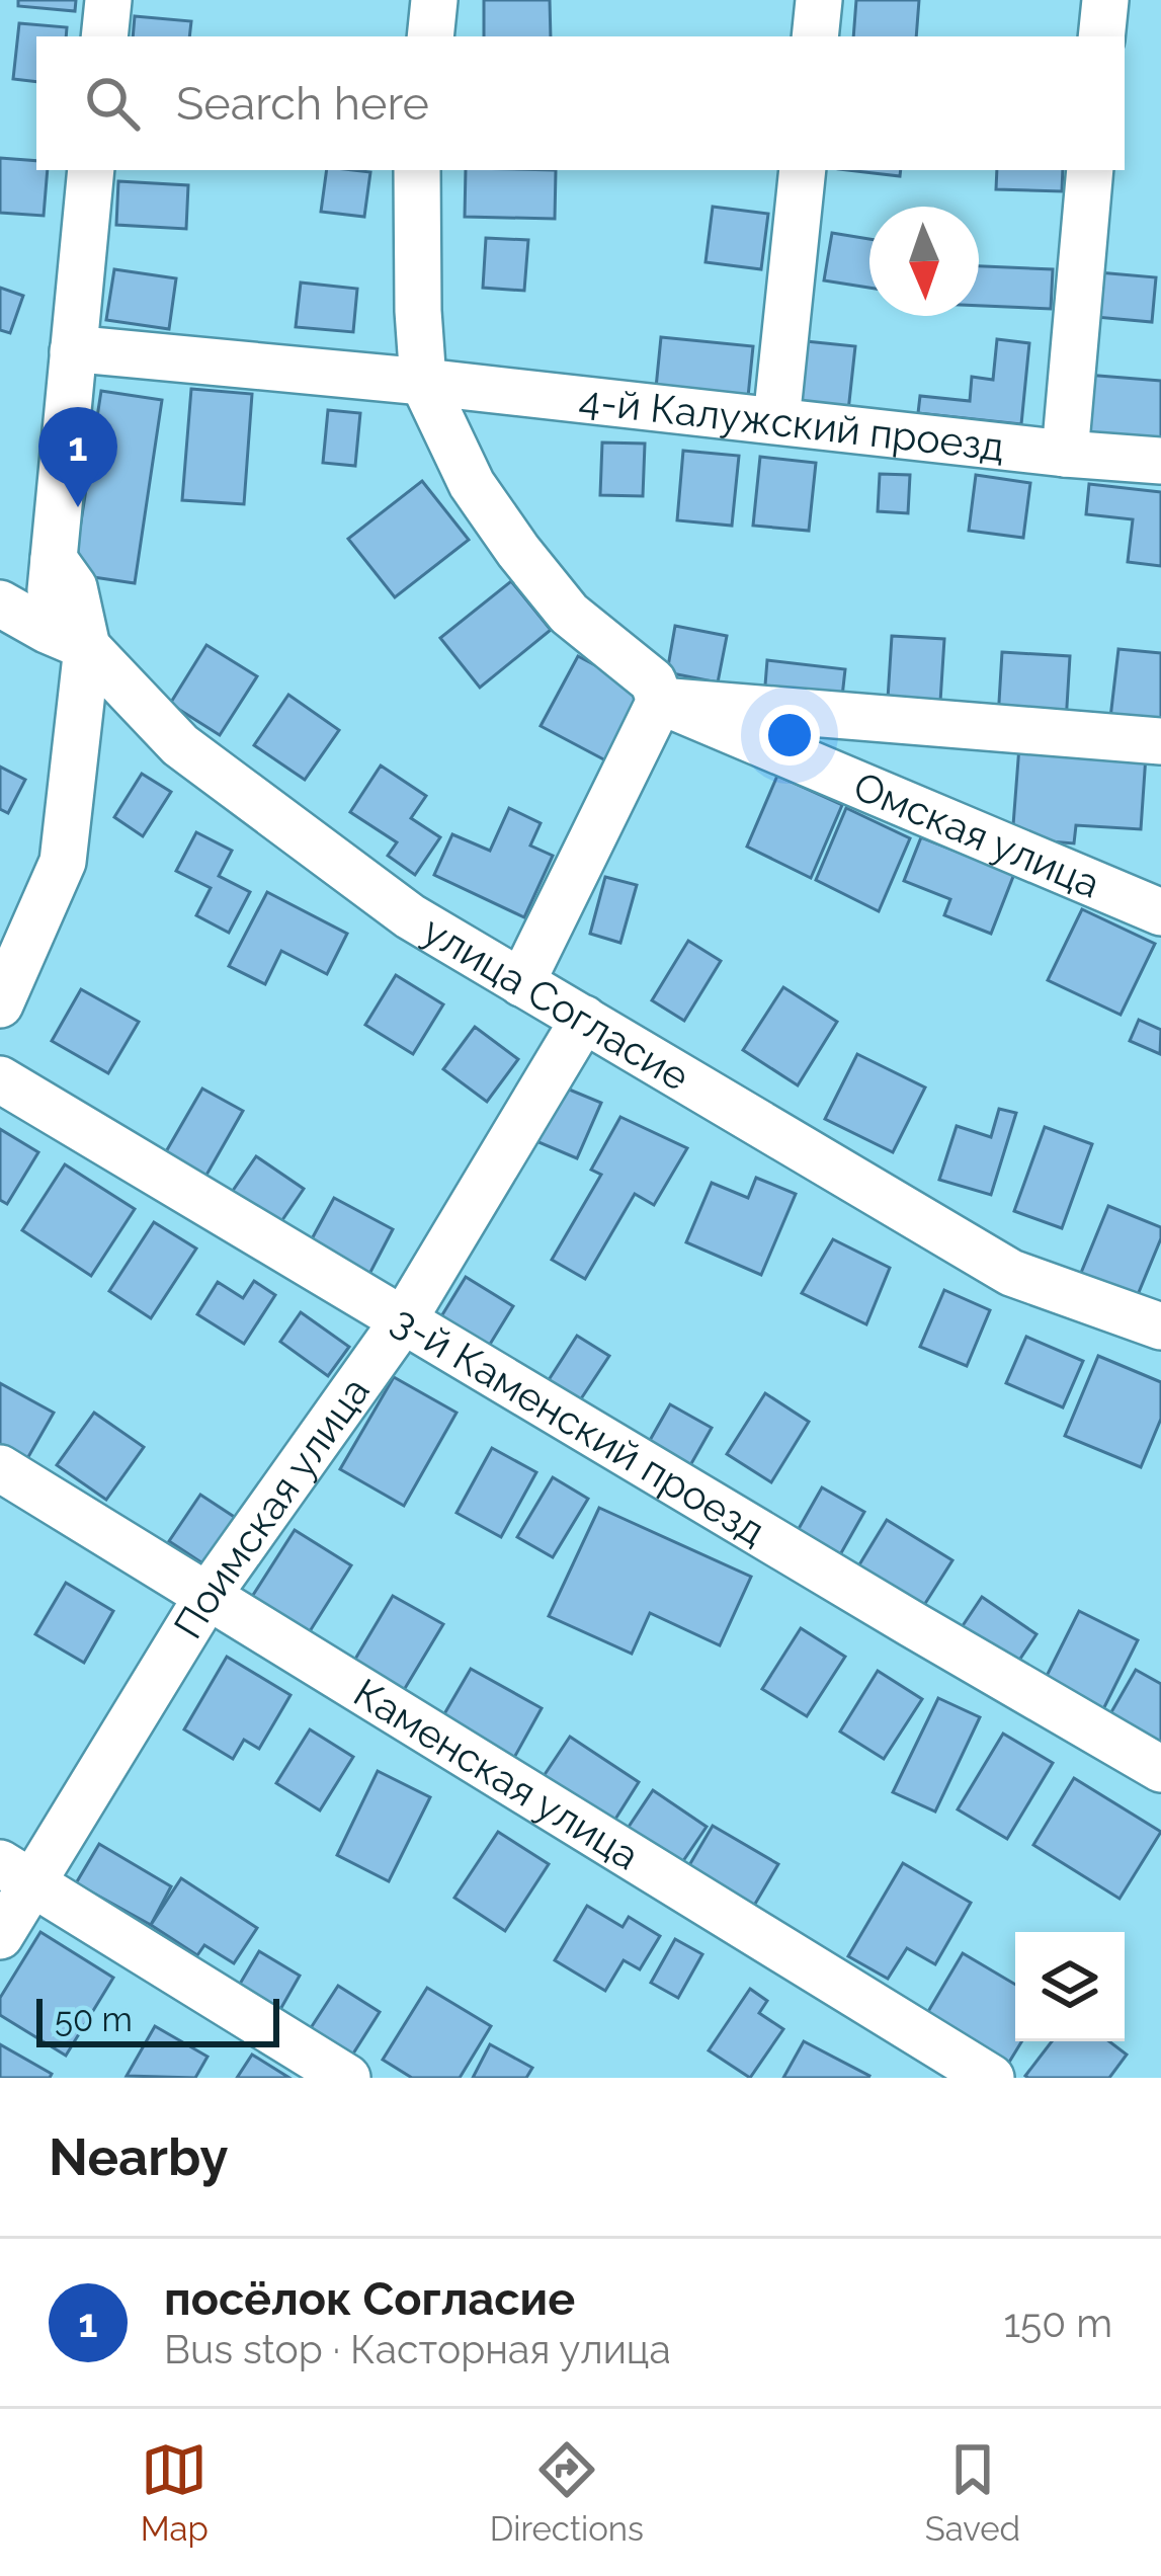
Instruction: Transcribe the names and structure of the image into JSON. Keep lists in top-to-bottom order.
{
  "streets": {
    "street": [
      "4-й Калужский проезд",
      "Омская улица",
      "улица Согласие",
      "3-й Каменский проезд",
      "Поимская улица",
      "Каменская улица"
    ]
  },
  "crossings": [
    ["4-й Калужский проезд", "Омская улица"],
    ["улица Согласие", "Поимская улица"],
    ["3-й Каменский проезд", "Поимская улица"],
    ["Поимская улица", "Каменская улица"]
  ],
  "scale_bar": "50 m",
  "north": "bottom",
  "page": {
    "search": "Search here",
    "pins": "1",
    "scale": "50 m",
    "heading": "Nearby",
    "list": [
      {
        "mark": "1",
        "name": "посёлок Согласие",
        "note": "Bus stop · Касторная улица",
        "value": "150 m"
      }
    ],
    "nav": ["Map", "Directions", "Saved"]
  }
}
